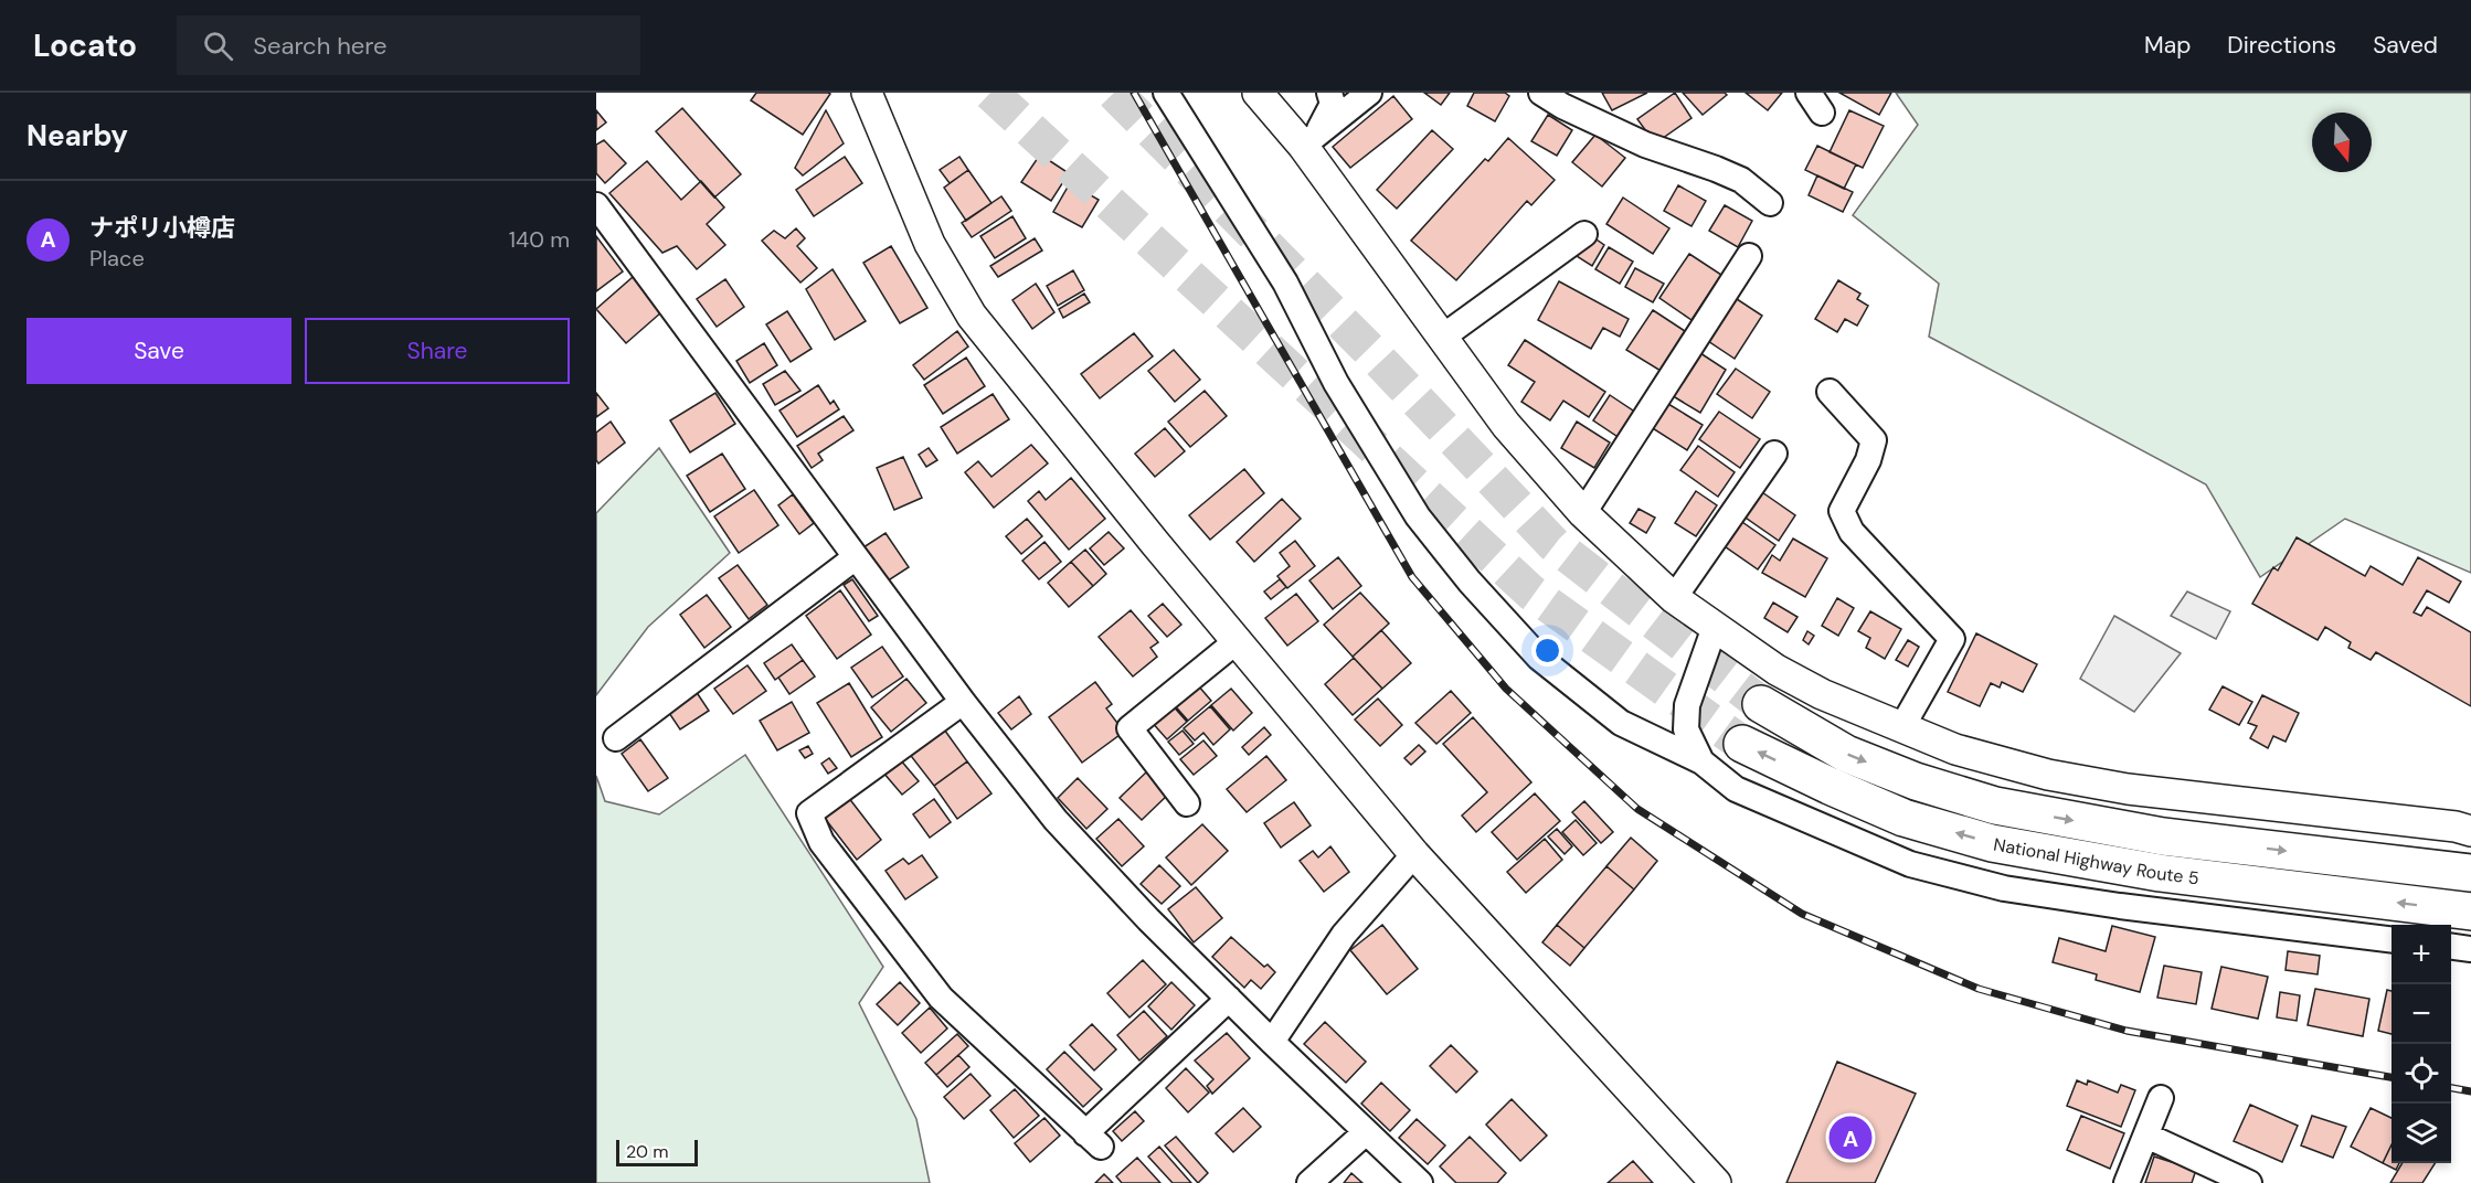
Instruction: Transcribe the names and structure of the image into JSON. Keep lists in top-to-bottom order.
{
  "streets": {
    "highway": ["National Highway Route 5"]
  },
  "scale_bar": "20 m",
  "north": "bottom",
  "page": {
    "header": "Locato",
    "search": "Search here",
    "nav": ["Map", "Directions", "Saved"],
    "heading": "Nearby",
    "list": [
      {
        "mark": "A",
        "name": "ナポリ小樽店",
        "note": "Place",
        "value": "140 m"
      }
    ],
    "buttons": ["Save", "Share"],
    "map_buttons": ["+", "−"],
    "pins": "A",
    "scale": "20 m"
  }
}
